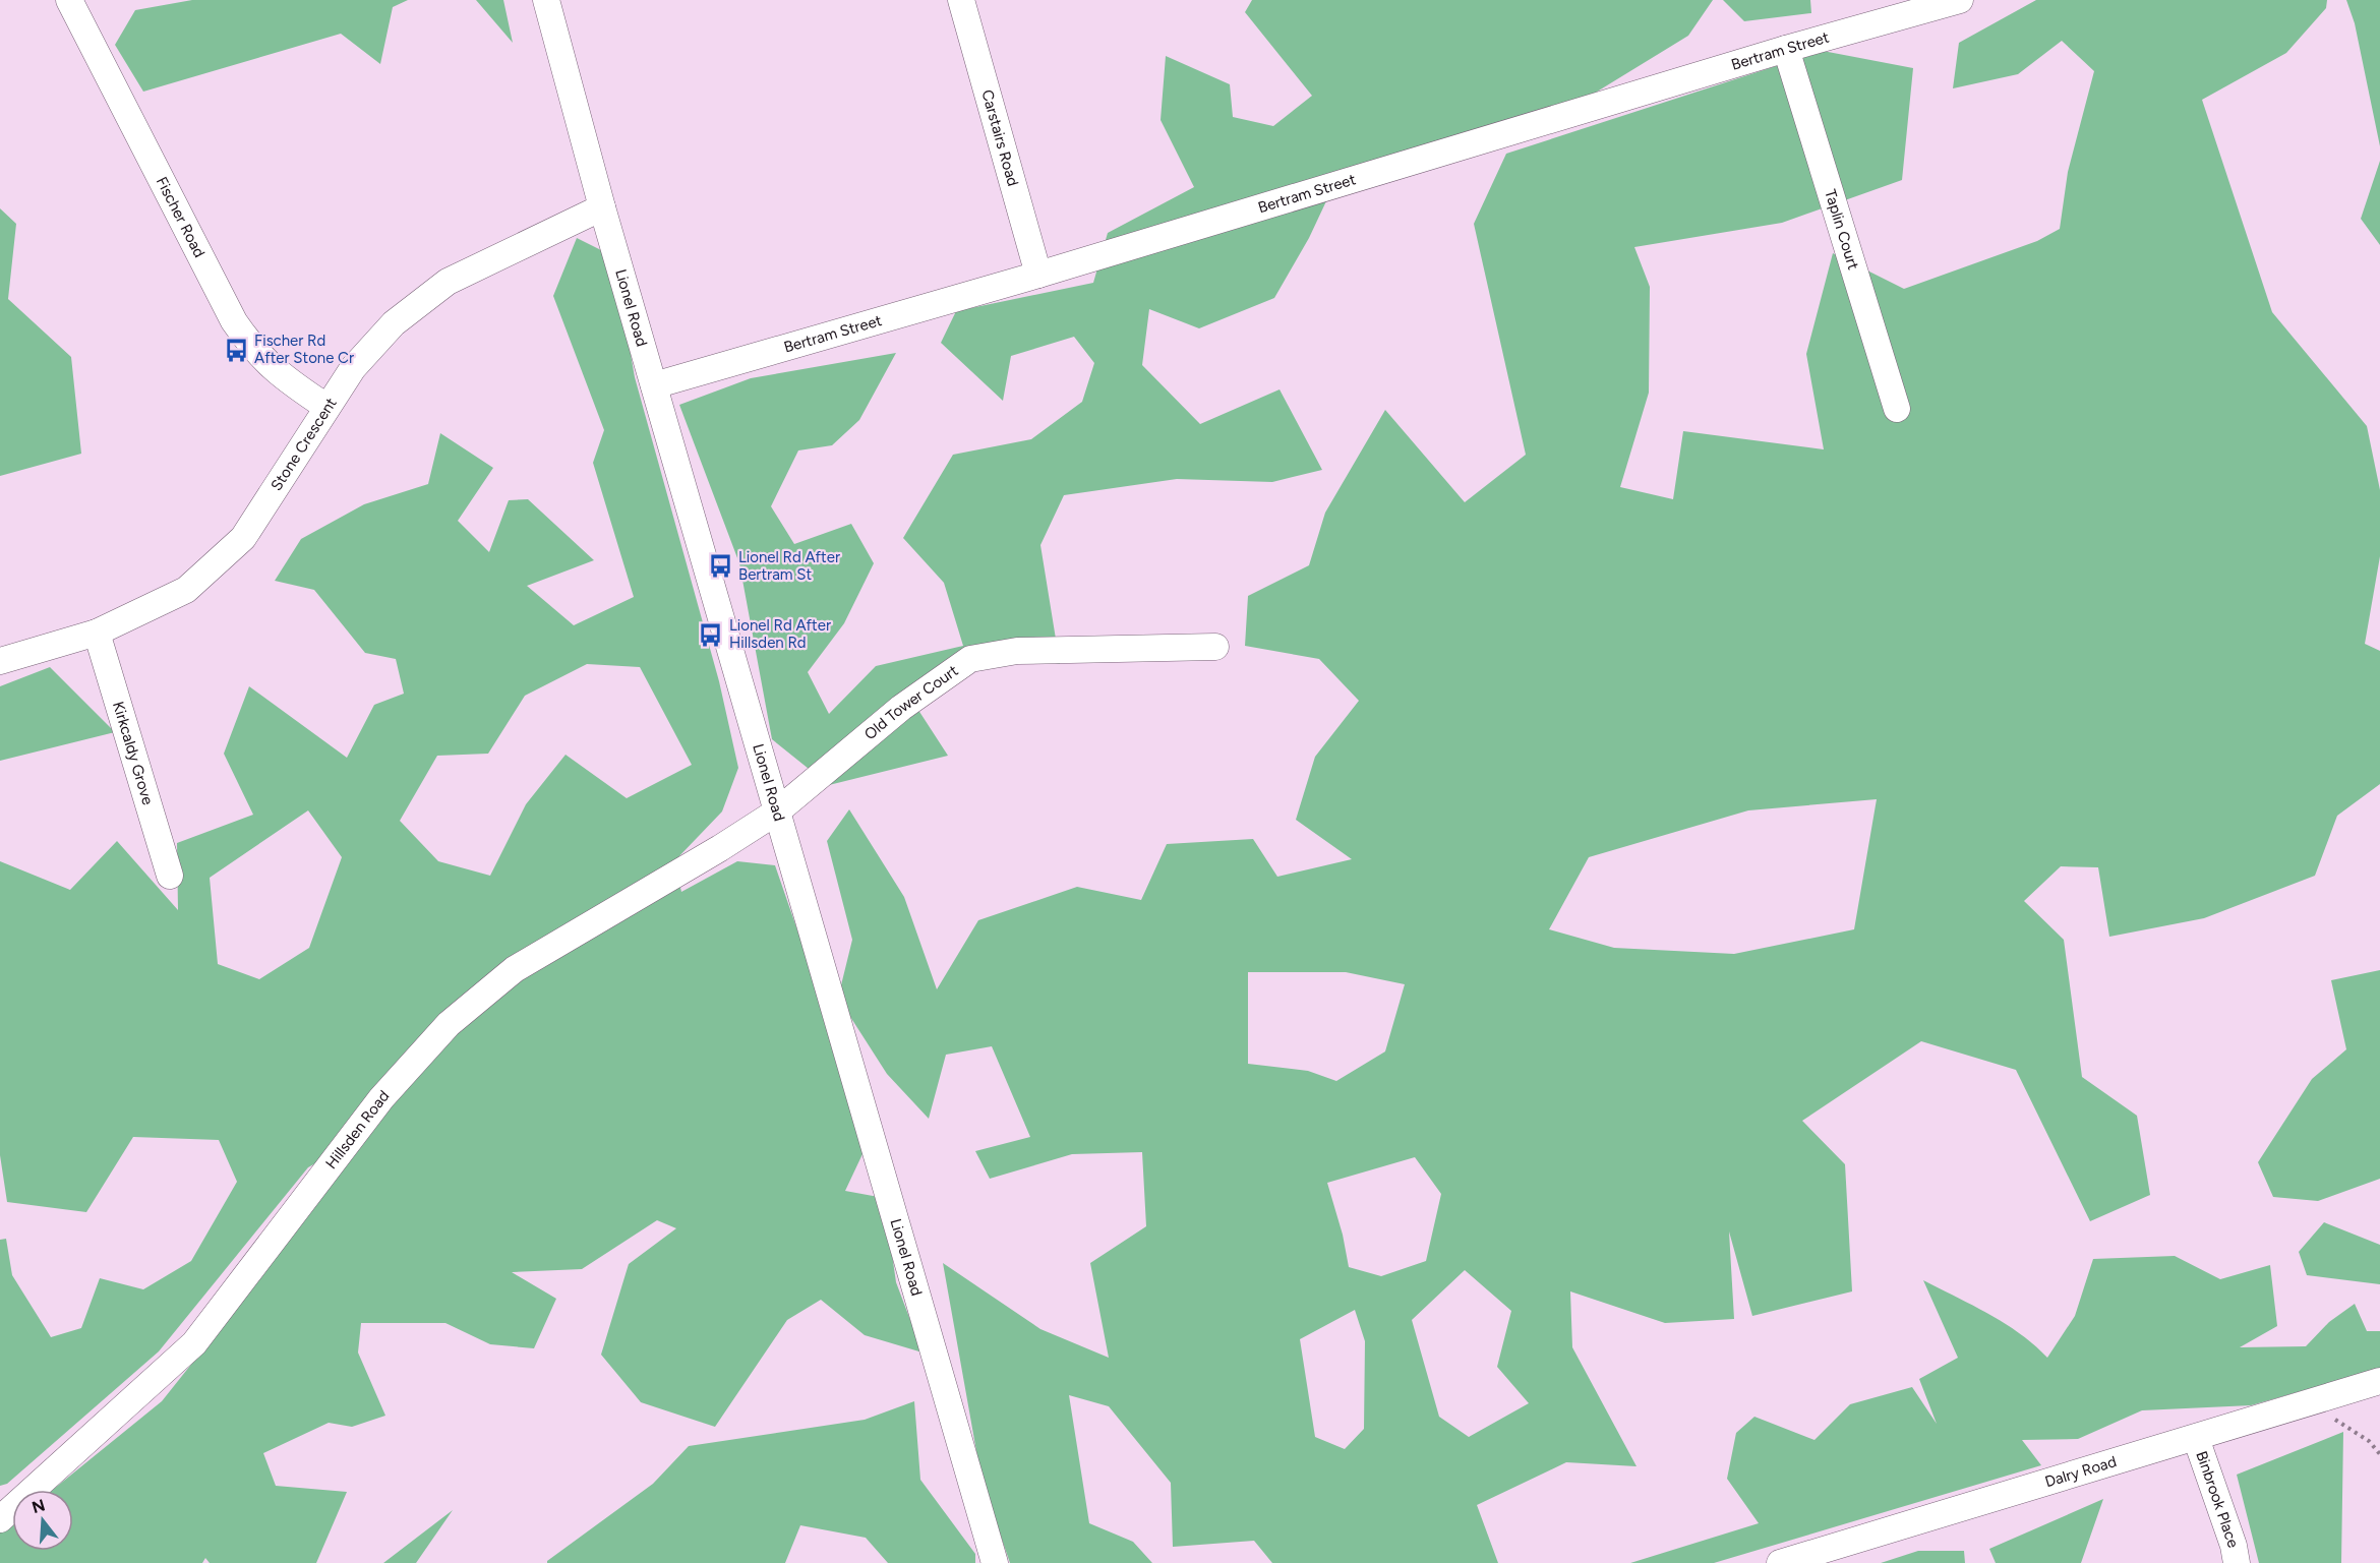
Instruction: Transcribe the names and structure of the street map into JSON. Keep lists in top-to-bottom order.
{
  "streets": {
    "street": [
      "Bertram Street",
      "Carstairs Road",
      "Fischer Road",
      "Taplin Court",
      "Lionel Road",
      "Stone Crescent",
      "Old Tower Court",
      "Kirkcaldy Grove",
      "Hillsden Road",
      "Dalry Road",
      "Binbrook Place"
    ]
  },
  "crossings": [
    ["Bertram Street", "Carstairs Road"],
    ["Bertram Street", "Taplin Court"],
    ["Bertram Street", "Lionel Road"],
    ["Fischer Road", "Stone Crescent"],
    ["Lionel Road", "Stone Crescent"],
    ["Lionel Road", "Old Tower Court"],
    ["Lionel Road", "Hillsden Road"],
    ["Stone Crescent", "Kirkcaldy Grove"],
    ["Old Tower Court", "Hillsden Road"],
    ["Dalry Road", "Binbrook Place"]
  ],
  "places": {
    "bus stop": ["Fischer Rd After Stone Cr", "Lionel Rd After Bertram St", "Lionel Rd After Hillsden Rd"]
  },
  "north": "top"
}
